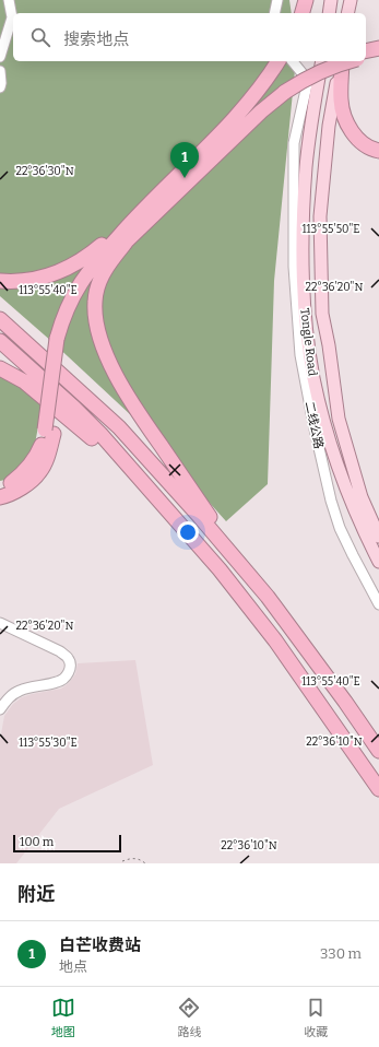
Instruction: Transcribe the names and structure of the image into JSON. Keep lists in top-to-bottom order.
{
  "streets": {
    "main road": ["Tongle Road"],
    "street": ["二线公路"]
  },
  "scale_bar": "100 m",
  "page": {
    "search": "搜索地点",
    "pins": "1",
    "scale": "100 m",
    "heading": "附近",
    "list": [
      {
        "mark": "1",
        "name": "白芒收费站",
        "note": "地点",
        "value": "330 m"
      }
    ],
    "nav": ["地图", "路线", "收藏"]
  },
  "coordinates": [
    "22°36'30\"N",
    "113°55'50\"E",
    "22°36'20\"N",
    "113°55'40\"E",
    "22°36'10\"N",
    "113°55'30\"E"
  ]
}
